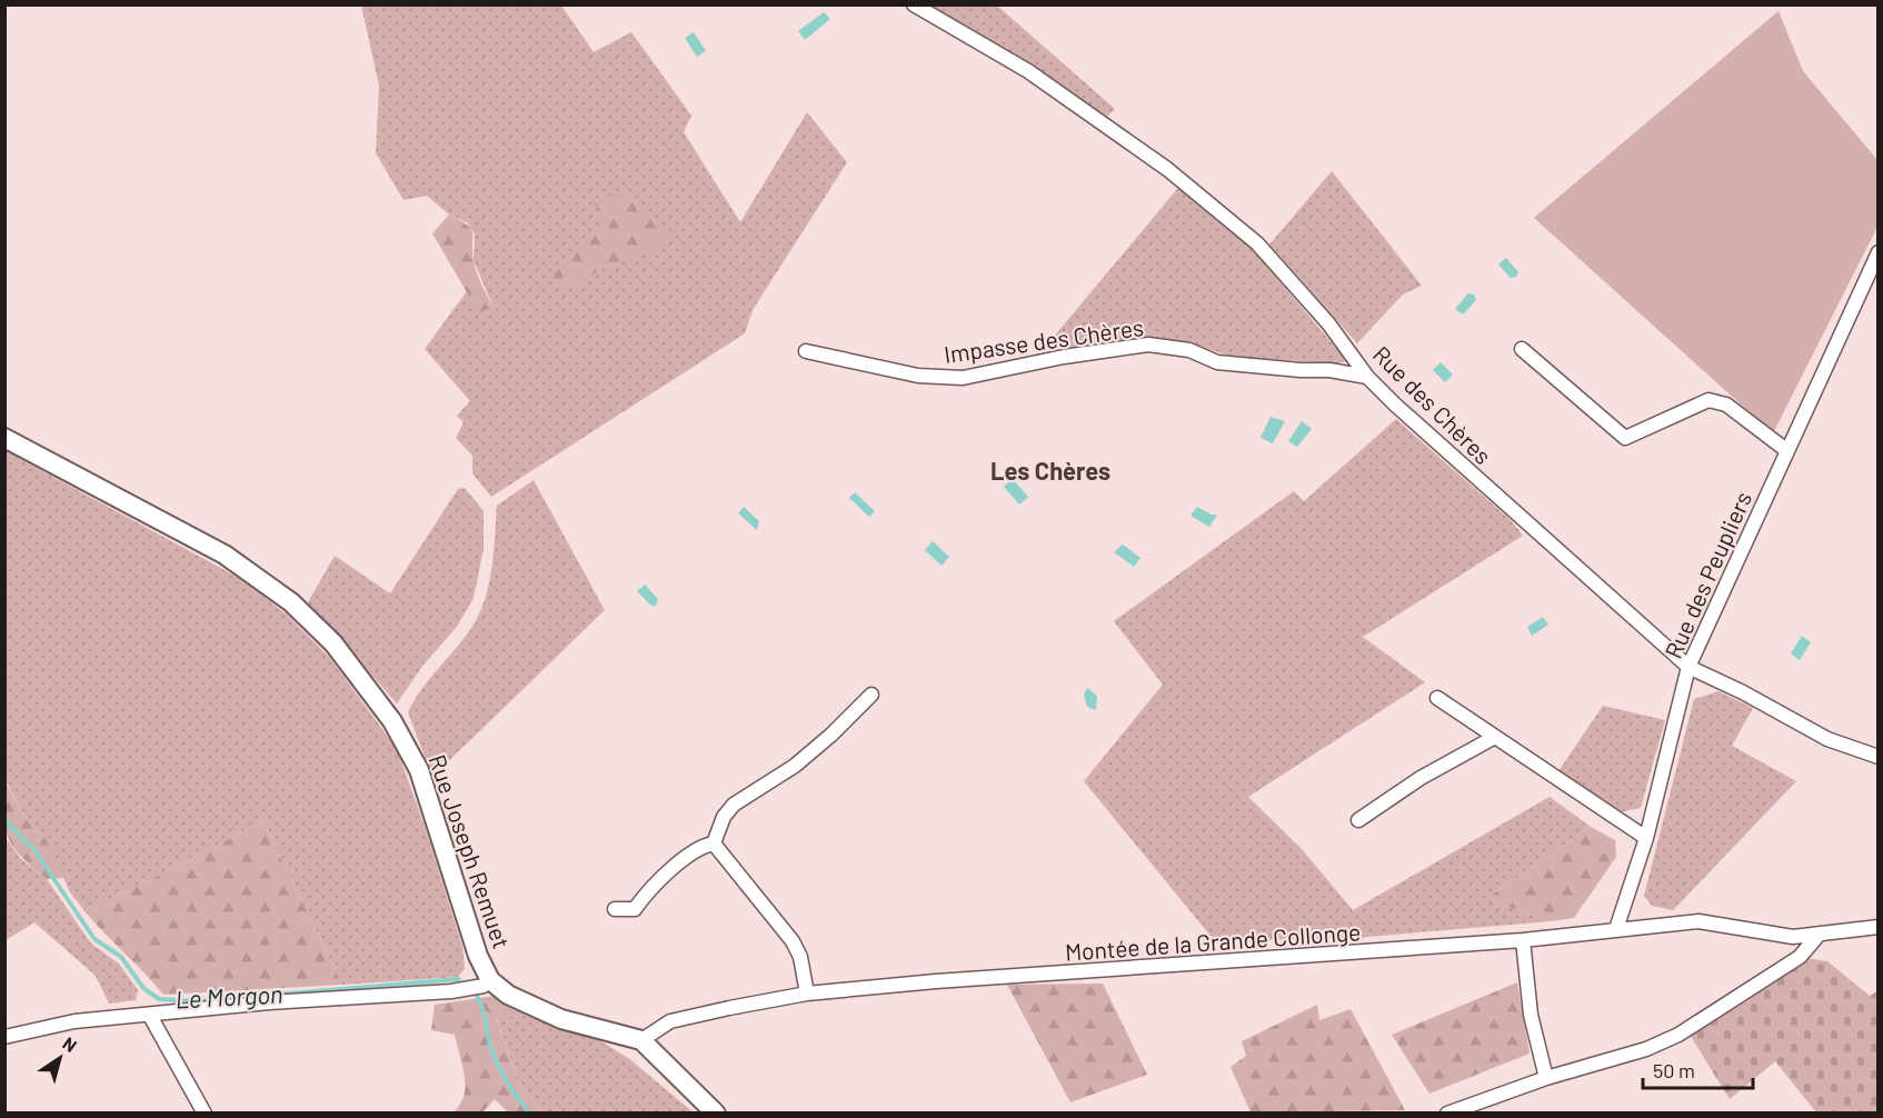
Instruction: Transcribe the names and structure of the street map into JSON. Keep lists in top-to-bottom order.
{
  "streets": {
    "street": [
      "Impasse des Chères",
      "Rue des Chères",
      "Rue des Peupliers",
      "Rue Joseph Remuet",
      "Montée de la Grande Collonge"
    ]
  },
  "crossings": [
    ["Impasse des Chères", "Rue des Chères"],
    ["Rue des Chères", "Rue des Peupliers"],
    ["Rue des Peupliers", "Montée de la Grande Collonge"],
    ["Rue Joseph Remuet", "Montée de la Grande Collonge"]
  ],
  "districts": ["Les Chères"],
  "water": ["Le Morgon"],
  "scale_bar": "50 m",
  "north": "top right"
}
